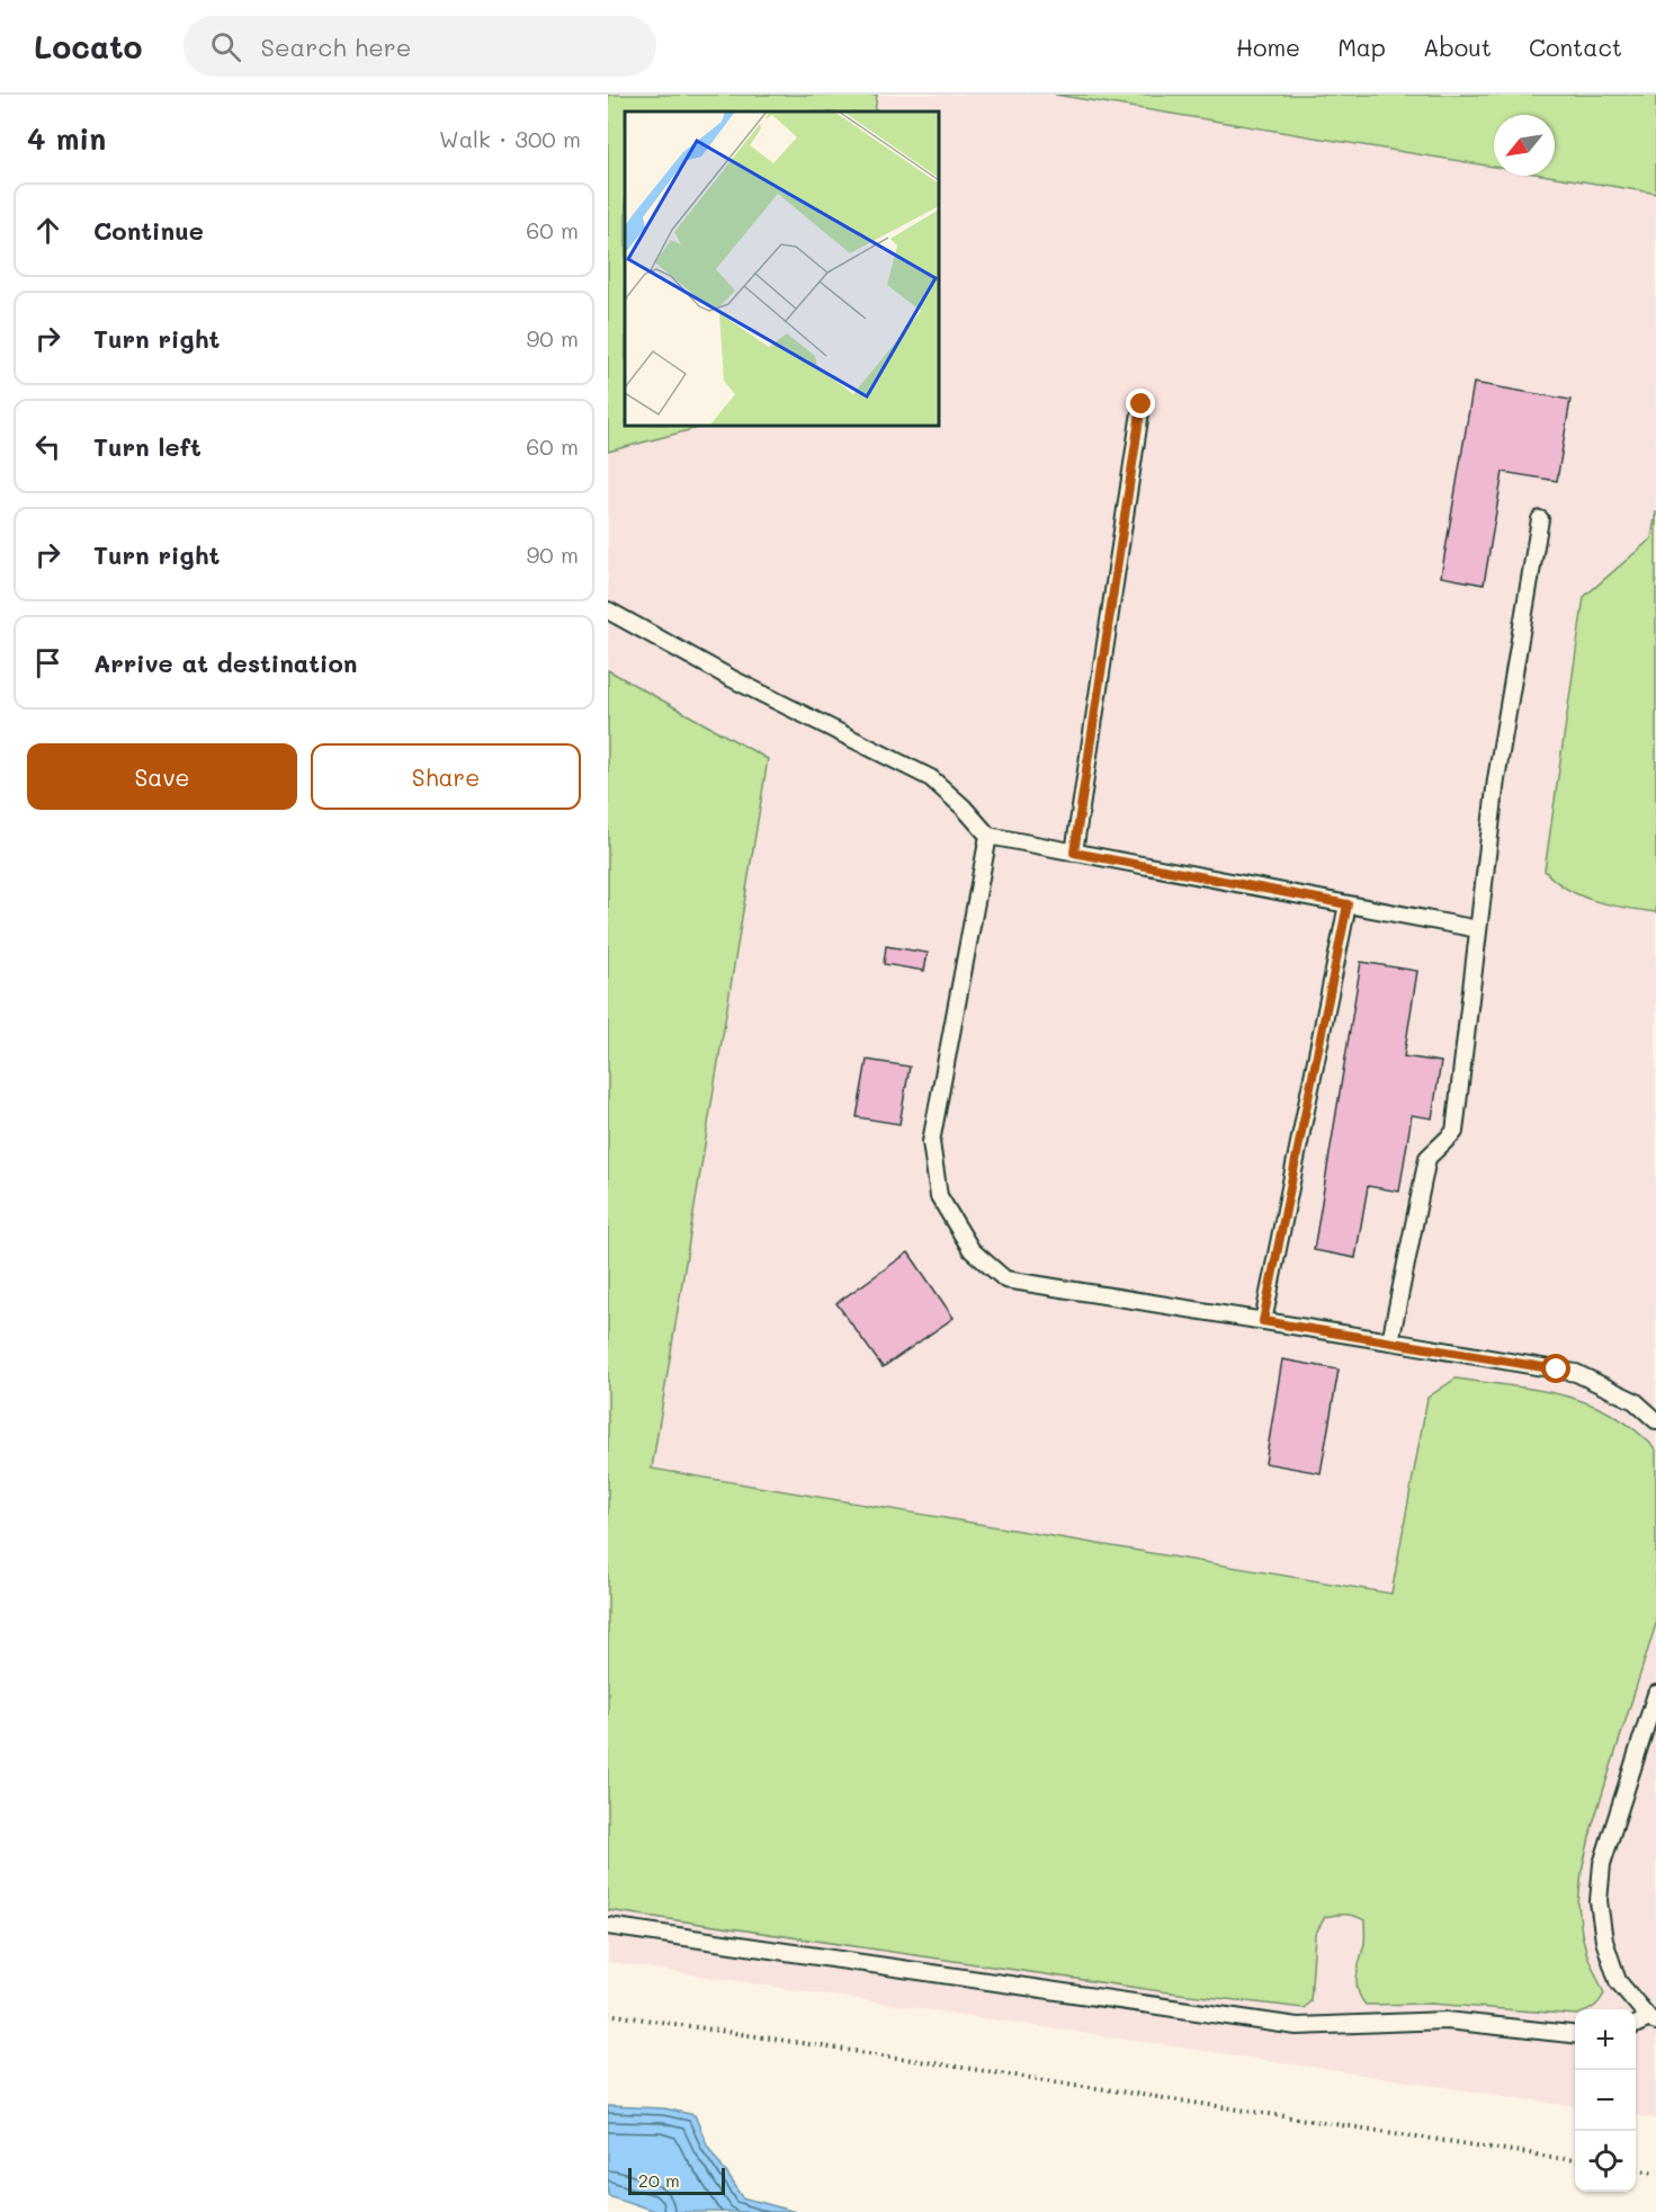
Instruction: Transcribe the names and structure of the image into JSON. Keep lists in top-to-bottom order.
{
  "scale_bar": "20 m",
  "north": "bottom left",
  "page": {
    "header": "Locato",
    "search": "Search here",
    "nav": [
      "Home",
      "Map",
      "About",
      "Contact"
    ],
    "heading": ["4 min", "Walk · 300 m"],
    "list": [
      ["Continue", "60 m"],
      ["Turn right", "90 m"],
      ["Turn left", "60 m"],
      ["Turn right", "90 m"],
      "Arrive at destination"
    ],
    "buttons": ["Save", "Share"],
    "map_buttons": ["+", "−"],
    "scale": "20 m"
  }
}
